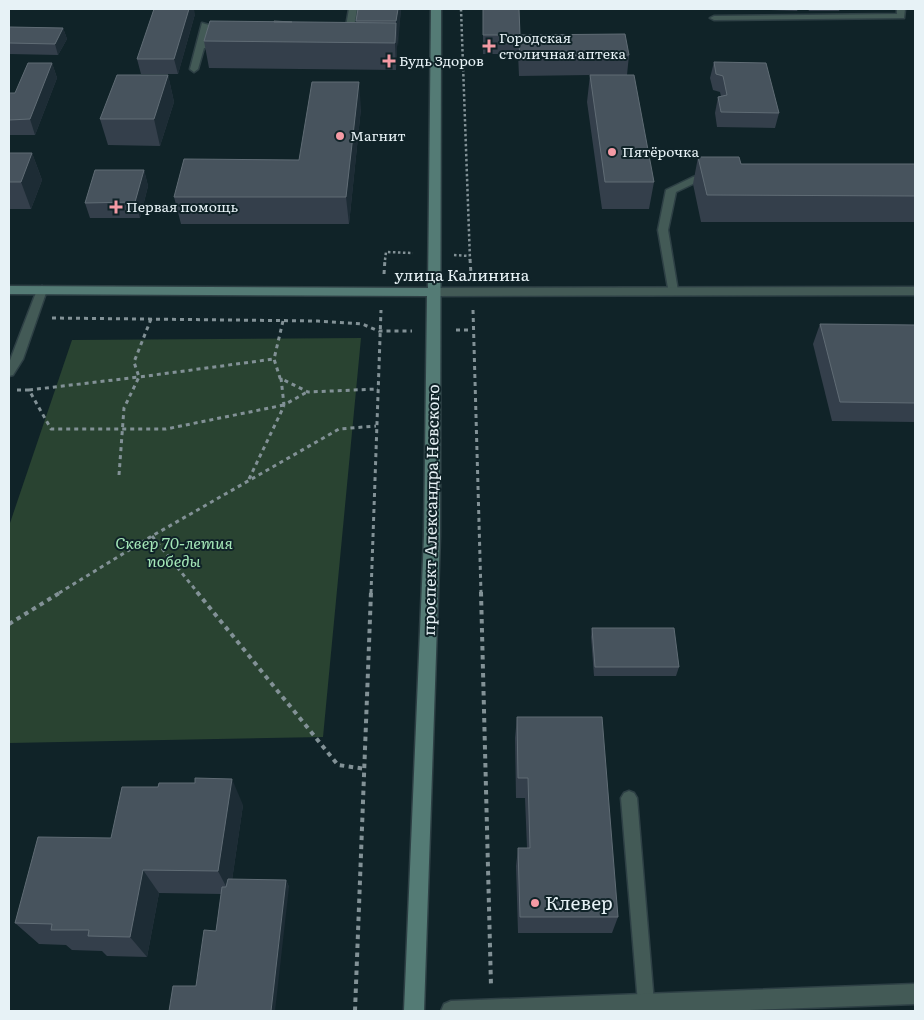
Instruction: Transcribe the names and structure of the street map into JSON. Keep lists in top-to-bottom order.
{
  "streets": {
    "main road": ["улица Калинина", "проспект Александра Невского"]
  },
  "crossings": [
    ["улица Калинина", "проспект Александра Невского"]
  ],
  "parks": ["Сквер 70-летия победы"],
  "places": {
    "health": ["Городская столичная аптека", "Будь Здоров", "Первая помощь"],
    "other": ["Магнит", "Пятёрочка", "Клевер"]
  }
}
